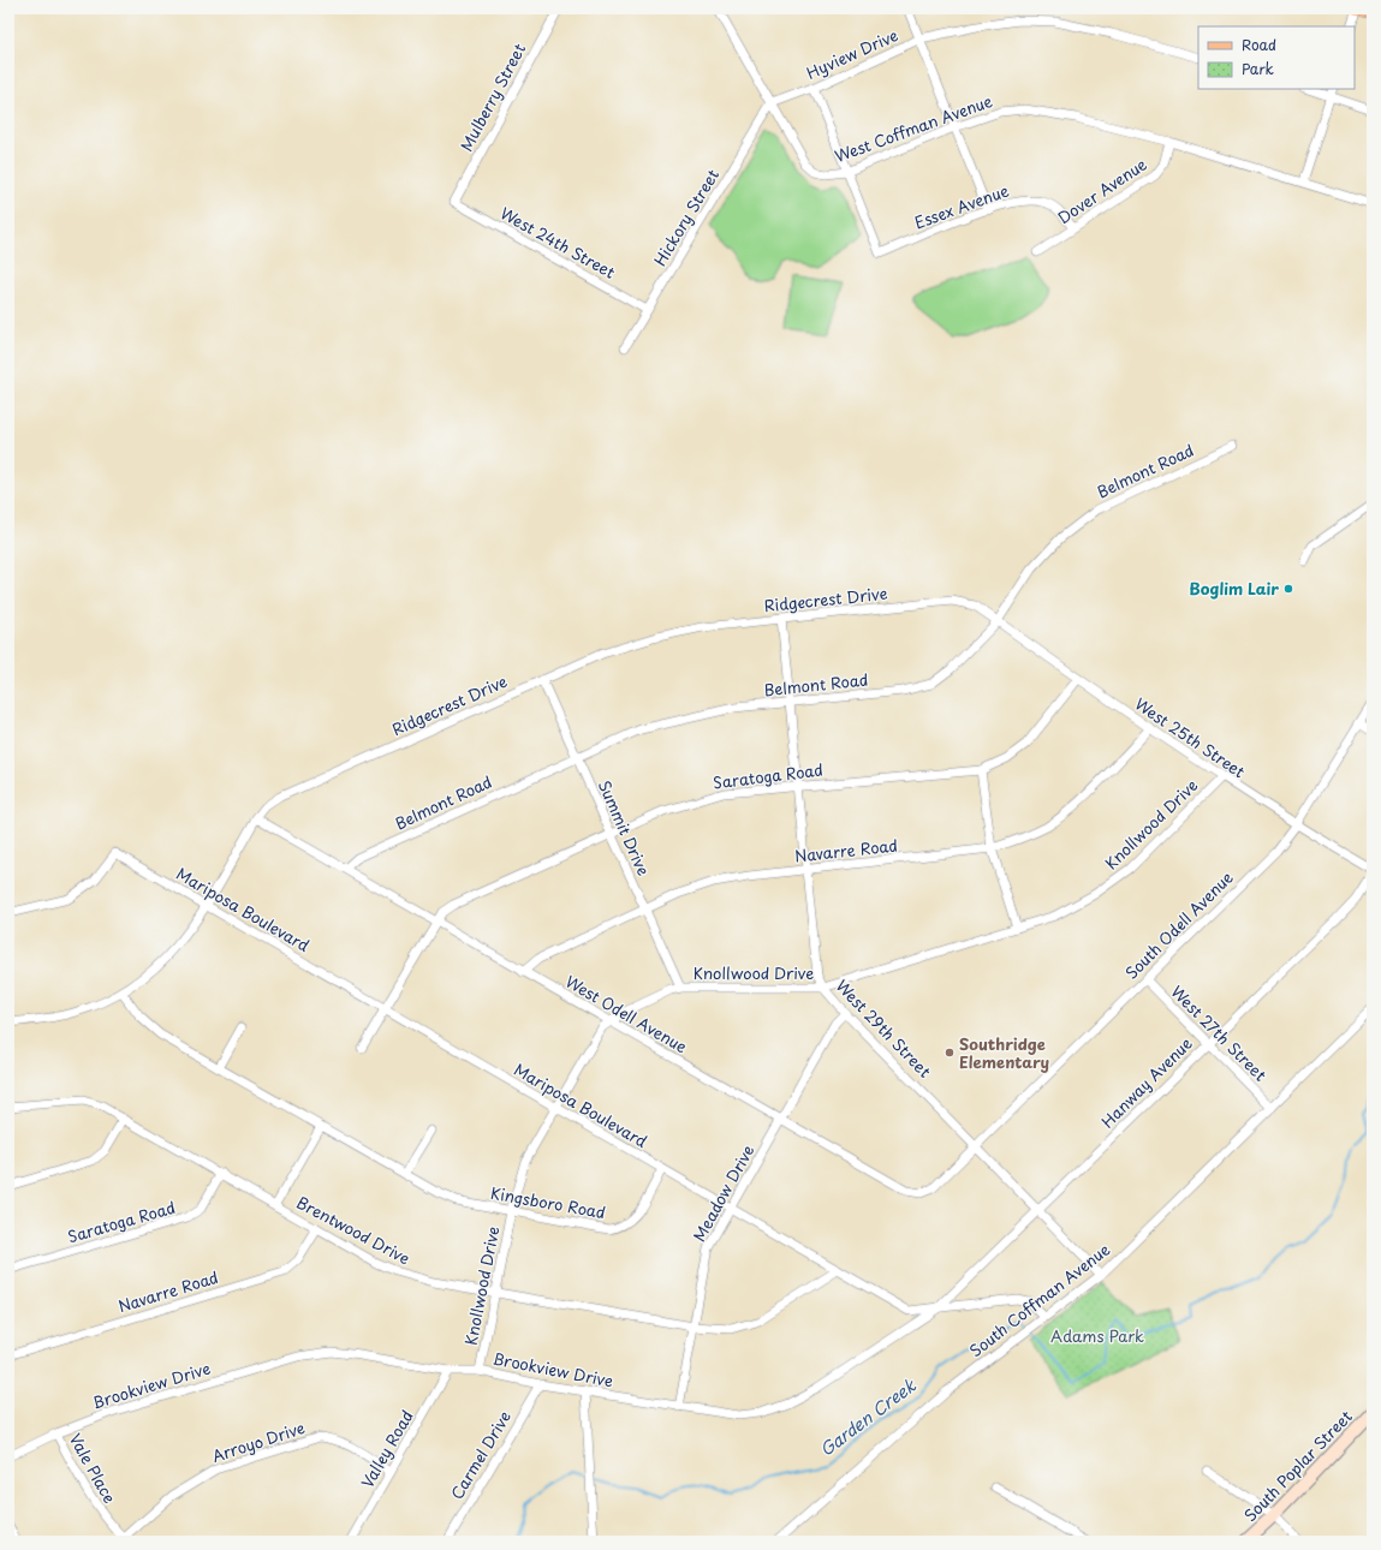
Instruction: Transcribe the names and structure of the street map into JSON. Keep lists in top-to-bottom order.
{
  "streets": {
    "main road": ["South Poplar Street"],
    "street": [
      "Hyview Drive",
      "Mulberry Street",
      "West Coffman Avenue",
      "Dover Avenue",
      "Essex Avenue",
      "Hickory Street",
      "West 24th Street",
      "Belmont Road",
      "Ridgecrest Drive",
      "West 25th Street",
      "Saratoga Road",
      "Knollwood Drive",
      "Summit Drive",
      "Navarre Road",
      "Mariposa Boulevard",
      "South Odell Avenue",
      "West Odell Avenue",
      "West 29th Street",
      "West 27th Street",
      "Hanway Avenue",
      "Meadow Drive",
      "Kingsboro Road",
      "Brentwood Drive",
      "South Coffman Avenue",
      "Brookview Drive",
      "Arroyo Drive",
      "Valley Road",
      "Carmel Drive",
      "Vale Place"
    ]
  },
  "crossings": [
    ["Hyview Drive", "West Coffman Avenue"],
    ["Hyview Drive", "Hickory Street"],
    ["Mulberry Street", "West 24th Street"],
    ["West Coffman Avenue", "Dover Avenue"],
    ["West Coffman Avenue", "Essex Avenue"],
    ["West Coffman Avenue", "Hickory Street"],
    ["Dover Avenue", "Essex Avenue"],
    ["Hickory Street", "West 24th Street"],
    ["Belmont Road", "Ridgecrest Drive"],
    ["Belmont Road", "West 25th Street"],
    ["Belmont Road", "Summit Drive"],
    ["Belmont Road", "West Odell Avenue"],
    ["Belmont Road", "West 29th Street"],
    ["Ridgecrest Drive", "West 25th Street"],
    ["Ridgecrest Drive", "Summit Drive"],
    ["Ridgecrest Drive", "Mariposa Boulevard"],
    ["Ridgecrest Drive", "West Odell Avenue"],
    ["Ridgecrest Drive", "West 29th Street"],
    ["Ridgecrest Drive", "Kingsboro Road"],
    ["West 25th Street", "Saratoga Road"],
    ["West 25th Street", "Knollwood Drive"],
    ["West 25th Street", "Navarre Road"],
    ["West 25th Street", "South Odell Avenue"],
    ["West 25th Street", "Hanway Avenue"],
    ["Saratoga Road", "Summit Drive"],
    ["Saratoga Road", "Mariposa Boulevard"],
    ["Saratoga Road", "West Odell Avenue"],
    ["Saratoga Road", "West 29th Street"],
    ["Saratoga Road", "Brentwood Drive"],
    ["Knollwood Drive", "Summit Drive"],
    ["Knollwood Drive", "Mariposa Boulevard"],
    ["Knollwood Drive", "West Odell Avenue"],
    ["Knollwood Drive", "West 29th Street"],
    ["Knollwood Drive", "Kingsboro Road"],
    ["Knollwood Drive", "Brentwood Drive"],
    ["Knollwood Drive", "Brookview Drive"],
    ["Summit Drive", "Navarre Road"],
    ["Navarre Road", "West Odell Avenue"],
    ["Navarre Road", "West 29th Street"],
    ["Navarre Road", "Brentwood Drive"],
    ["Mariposa Boulevard", "Hanway Avenue"],
    ["Mariposa Boulevard", "Meadow Drive"],
    ["Mariposa Boulevard", "Kingsboro Road"],
    ["Mariposa Boulevard", "Brentwood Drive"],
    ["Mariposa Boulevard", "South Coffman Avenue"],
    ["Mariposa Boulevard", "Brookview Drive"],
    ["South Odell Avenue", "West Odell Avenue"],
    ["South Odell Avenue", "West 29th Street"],
    ["South Odell Avenue", "West 27th Street"],
    ["West Odell Avenue", "West 29th Street"],
    ["West Odell Avenue", "Meadow Drive"],
    ["West 29th Street", "Hanway Avenue"],
    ["West 29th Street", "Meadow Drive"],
    ["West 29th Street", "South Coffman Avenue"],
    ["West 27th Street", "Hanway Avenue"],
    ["West 27th Street", "South Coffman Avenue"],
    ["Hanway Avenue", "Brookview Drive"],
    ["Meadow Drive", "Brentwood Drive"],
    ["Meadow Drive", "Brookview Drive"],
    ["Brookview Drive", "Valley Road"],
    ["Brookview Drive", "Carmel Drive"],
    ["Brookview Drive", "Vale Place"],
    ["Arroyo Drive", "Valley Road"],
    ["Arroyo Drive", "Vale Place"]
  ],
  "water": ["Garden Creek"],
  "parks": ["Adams Park"],
  "places": ["Boglim Lair", "Southridge Elementary"],
  "legend": ["Road", "Park"]
}
